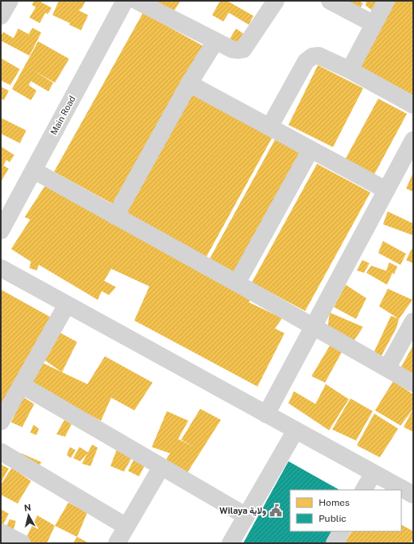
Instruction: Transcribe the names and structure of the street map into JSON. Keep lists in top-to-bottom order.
{
  "streets": {
    "street": ["Main Road"]
  },
  "places": {
    "public building": ["Wilaya ولاية"]
  },
  "legend": ["Homes", "Public"],
  "north": "top"
}
